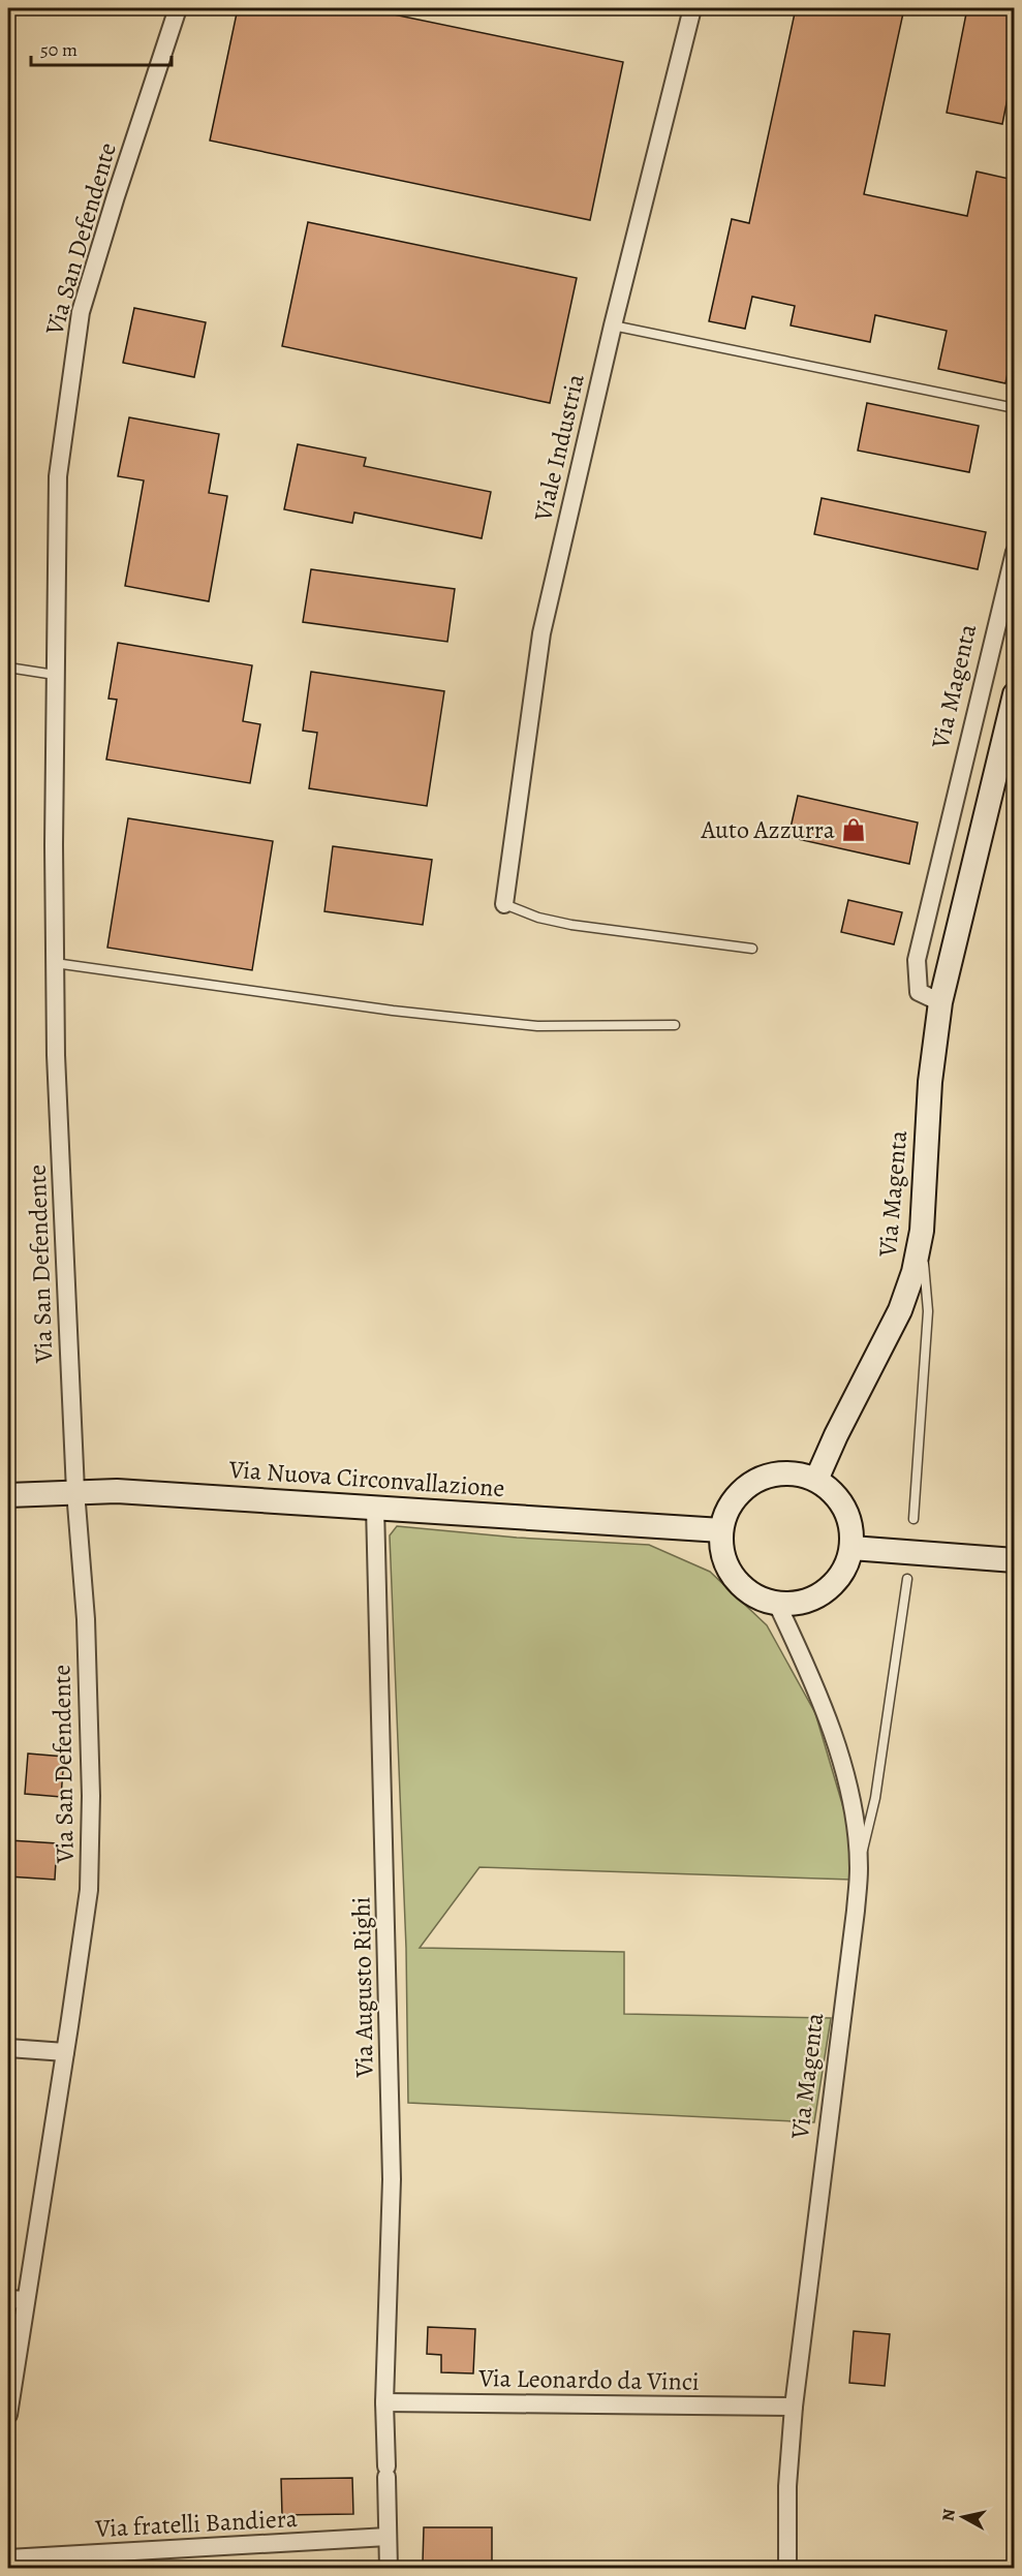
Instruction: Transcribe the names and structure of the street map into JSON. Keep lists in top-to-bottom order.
{
  "streets": {
    "street": [
      "Via San Defendente",
      "Viale Industria",
      "Via Magenta",
      "Via Nuova Circonvallazione",
      "Via Augusto Righi",
      "Via Leonardo da Vinci",
      "Via fratelli Bandiera"
    ]
  },
  "crossings": [
    ["Via San Defendente", "Via Nuova Circonvallazione"],
    ["Via Magenta", "Via Nuova Circonvallazione"],
    ["Via Magenta", "Via Leonardo da Vinci"],
    ["Via Nuova Circonvallazione", "Via Augusto Righi"],
    ["Via Augusto Righi", "Via Leonardo da Vinci"],
    ["Via Augusto Righi", "Via fratelli Bandiera"]
  ],
  "places": {
    "shop": ["Auto Azzurra"]
  },
  "scale_bar": "50 m",
  "north": "left"
}
